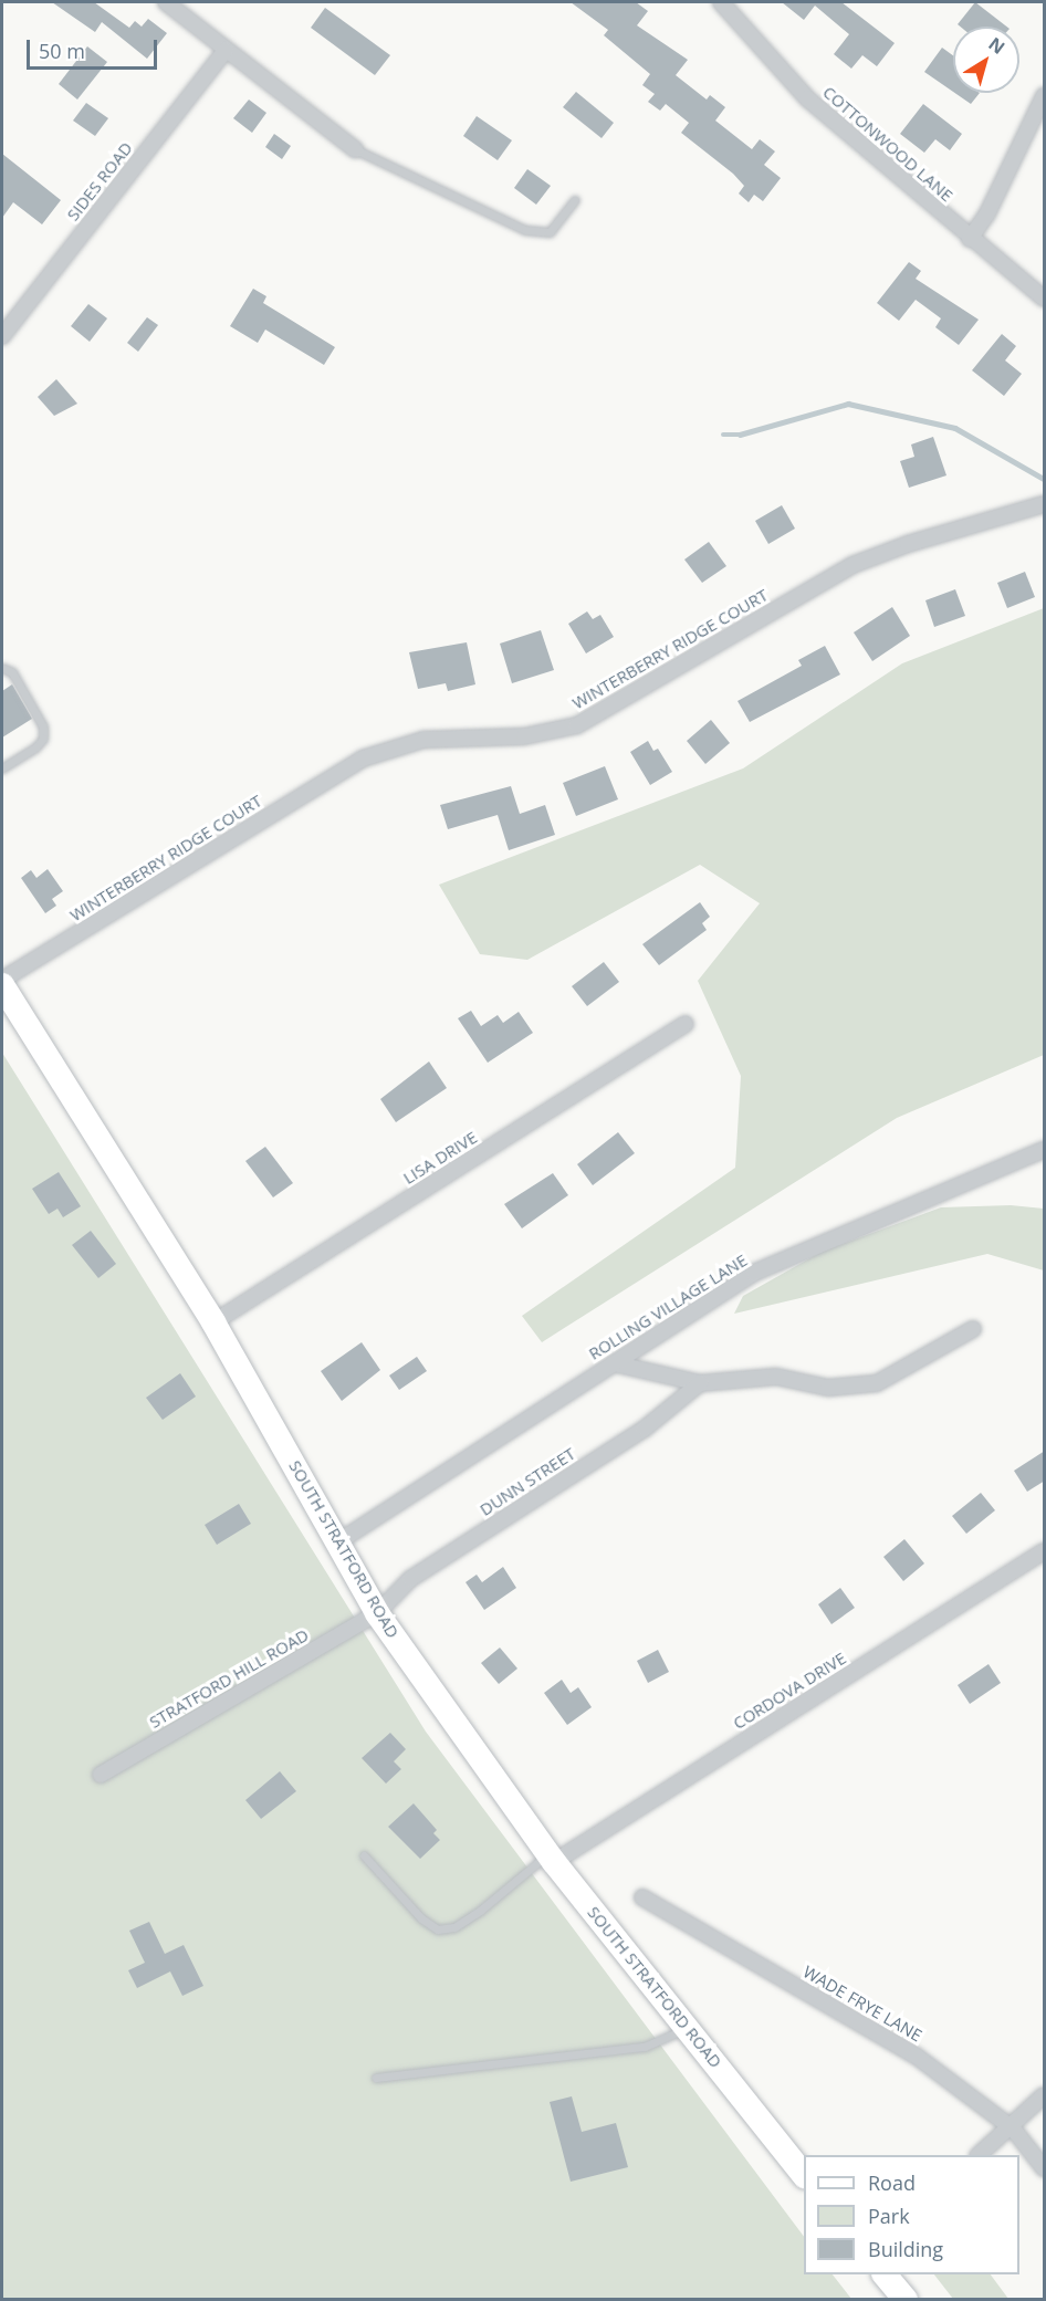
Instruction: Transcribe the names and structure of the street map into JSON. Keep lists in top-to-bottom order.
{
  "streets": {
    "main road": ["SOUTH STRATFORD ROAD"],
    "street": [
      "COTTONWOOD LANE",
      "SIDES ROAD",
      "WINTERBERRY RIDGE COURT",
      "LISA DRIVE",
      "ROLLING VILLAGE LANE",
      "DUNN STREET",
      "STRATFORD HILL ROAD",
      "CORDOVA DRIVE",
      "WADE FRYE LANE"
    ]
  },
  "crossings": [
    ["LISA DRIVE", "SOUTH STRATFORD ROAD"],
    ["ROLLING VILLAGE LANE", "SOUTH STRATFORD ROAD"],
    ["DUNN STREET", "SOUTH STRATFORD ROAD"],
    ["DUNN STREET", "STRATFORD HILL ROAD"],
    ["SOUTH STRATFORD ROAD", "STRATFORD HILL ROAD"],
    ["SOUTH STRATFORD ROAD", "CORDOVA DRIVE"]
  ],
  "legend": ["Road", "Park", "Building"],
  "scale_bar": "50 m",
  "north": "top right"
}
